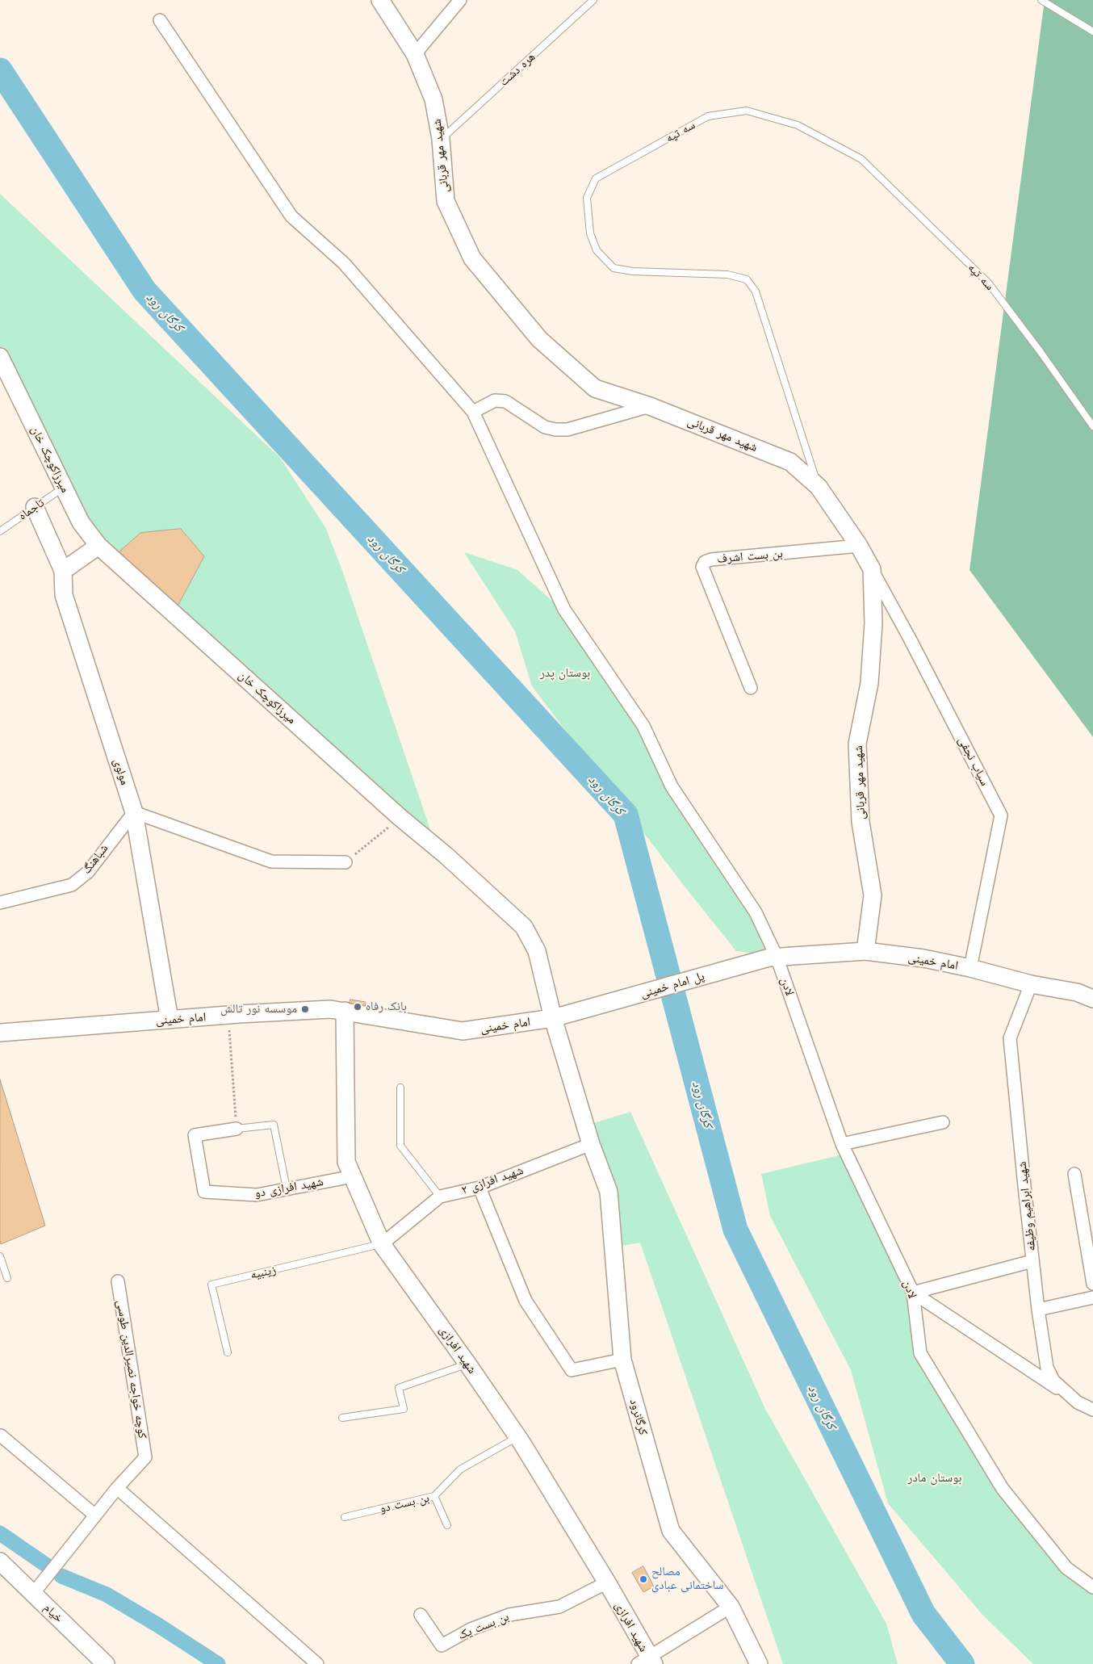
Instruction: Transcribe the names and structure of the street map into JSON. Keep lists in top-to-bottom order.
{
  "streets": {
    "street": [
      "شهید مهر قربانی",
      "میرزاکوچک خان",
      "بن بست اشرف",
      "سیاب نجفی",
      "مولوی",
      "شباهنگ",
      "امام خمینی",
      "پل امام خمینی",
      "لادن",
      "شهید افرازی ۲",
      "شهید افرازی دو",
      "شهید ابراهیم وظیفه",
      "شهید افرازی",
      "کوچه خواجه نصیرالدین طوسی",
      "کرگانرود",
      "خیام",
      "بن بست یک"
    ],
    "lane": [
      "هره دشت",
      "سه تپه",
      "تاجماه",
      "زینبیه",
      "بن بست دو"
    ]
  },
  "crossings": [
    ["هره دشت", "شهید مهر قربانی"],
    ["سه تپه", "شهید مهر قربانی"],
    ["شهید مهر قربانی", "بن بست اشرف"],
    ["شهید مهر قربانی", "سیاب نجفی"],
    ["شهید مهر قربانی", "امام خمینی"],
    ["میرزاکوچک خان", "تاجماه"],
    ["میرزاکوچک خان", "امام خمینی"],
    ["میرزاکوچک خان", "شهید افرازی ۲"],
    ["میرزاکوچک خان", "کرگانرود"],
    ["سیاب نجفی", "امام خمینی"],
    ["مولوی", "شباهنگ"],
    ["مولوی", "امام خمینی"],
    ["امام خمینی", "پل امام خمینی"],
    ["امام خمینی", "لادن"],
    ["امام خمینی", "شهید ابراهیم وظیفه"],
    ["امام خمینی", "شهید افرازی"],
    ["پل امام خمینی", "لادن"],
    ["شهید افرازی ۲", "زینبیه"],
    ["شهید افرازی ۲", "شهید افرازی"],
    ["شهید افرازی ۲", "کرگانرود"],
    ["شهید افرازی دو", "شهید افرازی"],
    ["زینبیه", "شهید افرازی"],
    ["شهید افرازی", "بن بست دو"],
    ["شهید افرازی", "بن بست یک"]
  ],
  "water": ["کرگان رود"],
  "parks": ["بوستان پدر", "بوستان مادر"],
  "places": ["بانک رفاه", "موسسه نور تالش", "مصالح ساختمانی عبادی"]
}
